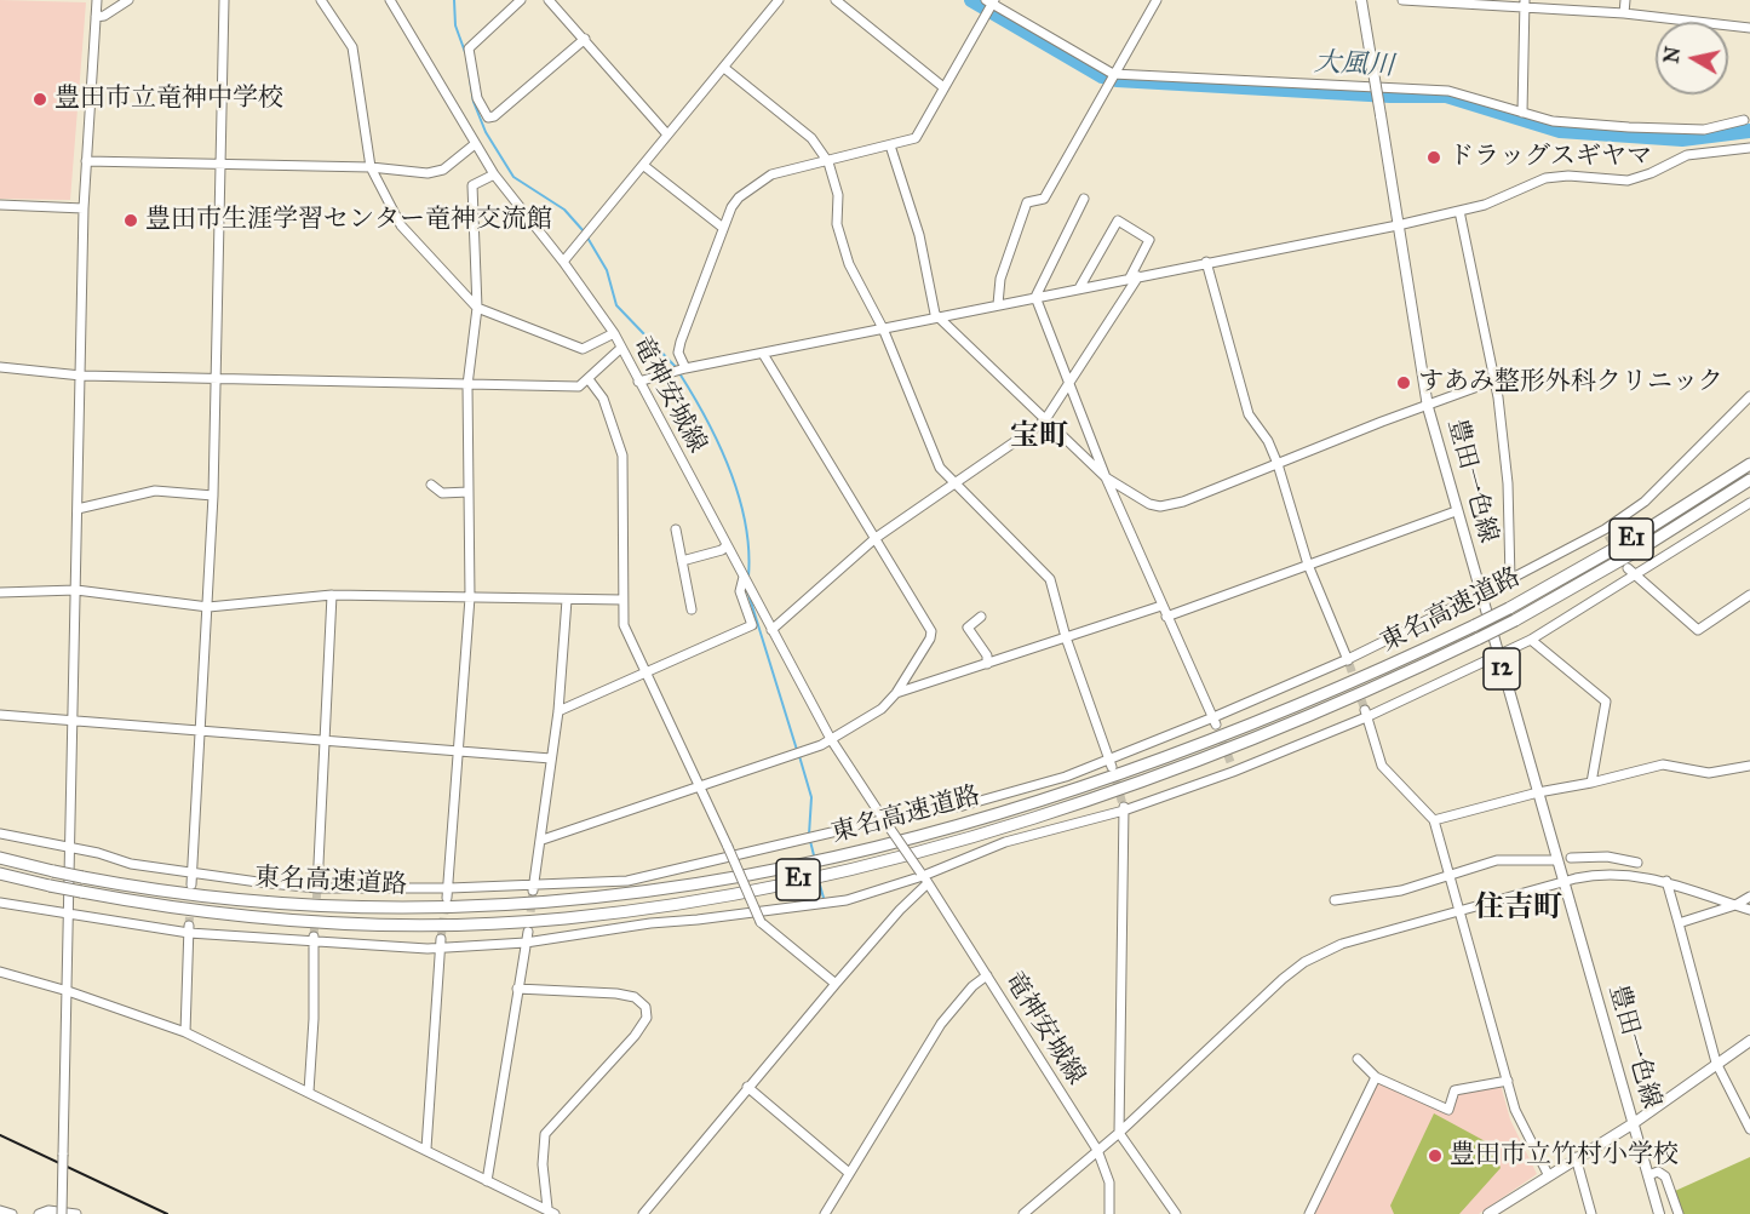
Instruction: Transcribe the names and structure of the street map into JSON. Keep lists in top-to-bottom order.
{
  "streets": {
    "highway": ["E1", "東名高速道路"],
    "main road": ["豊田一色線", "12"],
    "street": ["竜神安城線"]
  },
  "districts": ["宝町", "住吉町"],
  "water": ["大風川"],
  "places": [
    "豊田市立竜神中学校",
    "ドラッグスギヤマ",
    "豊田市生涯学習センター竜神交流館",
    "すあみ整形外科クリニック",
    "豊田市立竹村小学校"
  ],
  "north": "left"
}
